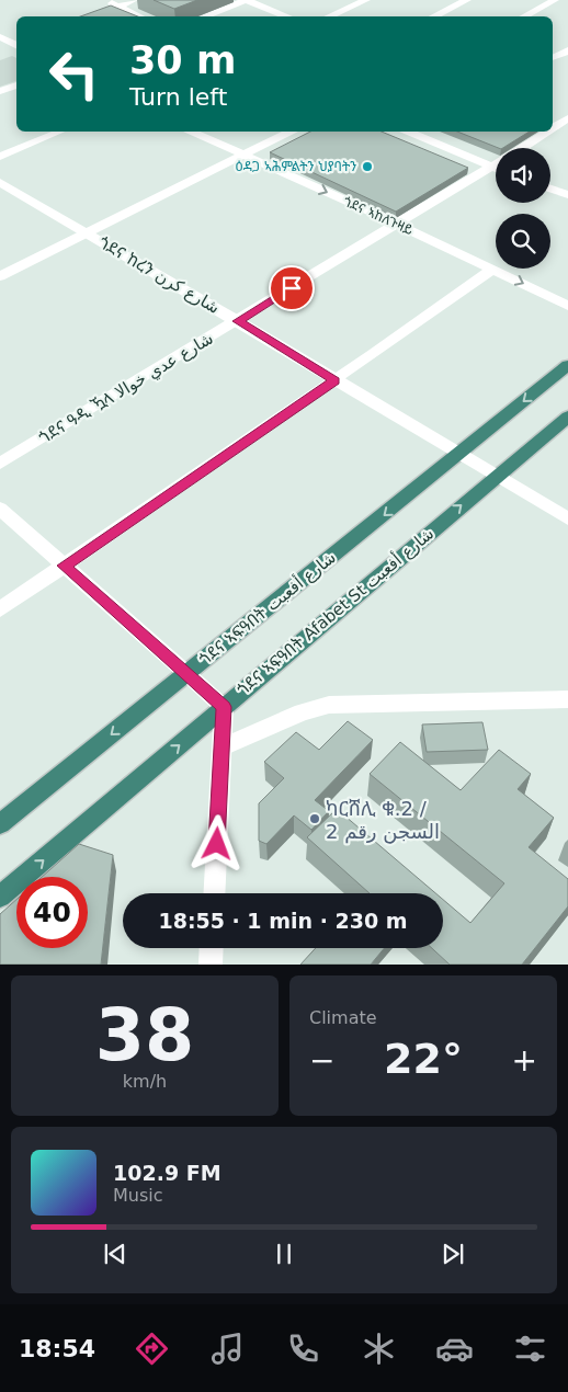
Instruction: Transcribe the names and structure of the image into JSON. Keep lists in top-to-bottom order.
{
  "streets": {
    "highway": ["ጎደና ኣፍዓበት شارع أفعبت", "ጎደና ኣፍዓበት Afabet St شارع أفعبت"],
    "street": ["ጎደና ኣከለጉዛይ", "ጎደና ከረን شارع كرن", "ጎደና ዓዲ ዃላ شارع عدي خوالا"]
  },
  "crossings": [
    ["ጎደና ኣከለጉዛይ", "ጎደና ዓዲ ዃላ شارع عدي خوالا"],
    ["ጎደና ከረን شارع كرن", "ጎደና ዓዲ ዃላ شارع عدي خوالا"],
    ["ጎደና ከረን شارع كرن", "ጎደና ኣፍዓበት شارع أفعبت"],
    ["ጎደና ከረን شارع كرن", "ጎደና ኣፍዓበት Afabet St شارع أفعبت"]
  ],
  "one_way": ["ጎደና ኣከለጉዛይ", "ጎደና ኣፍዓበት شارع أفعبت", "ጎደና ኣፍዓበት Afabet St شارع أفعبت"],
  "places": ["ዕዳጋ ኣሕምልትን ህያባትን", "ካርሸሊ ቁ.2 / السجن رقم 2"],
  "page": {
    "turn": ["30 m", "Turn left"],
    "limit": "40",
    "trip": "18:55 · 1 min · 230 m",
    "tile": [
      ["38", "km/h"],
      "Climate"
    ],
    "heat": ["−", "22°", "+"],
    "song": ["102.9 FM", "Music"],
    "tabs": "18:54"
  }
}
